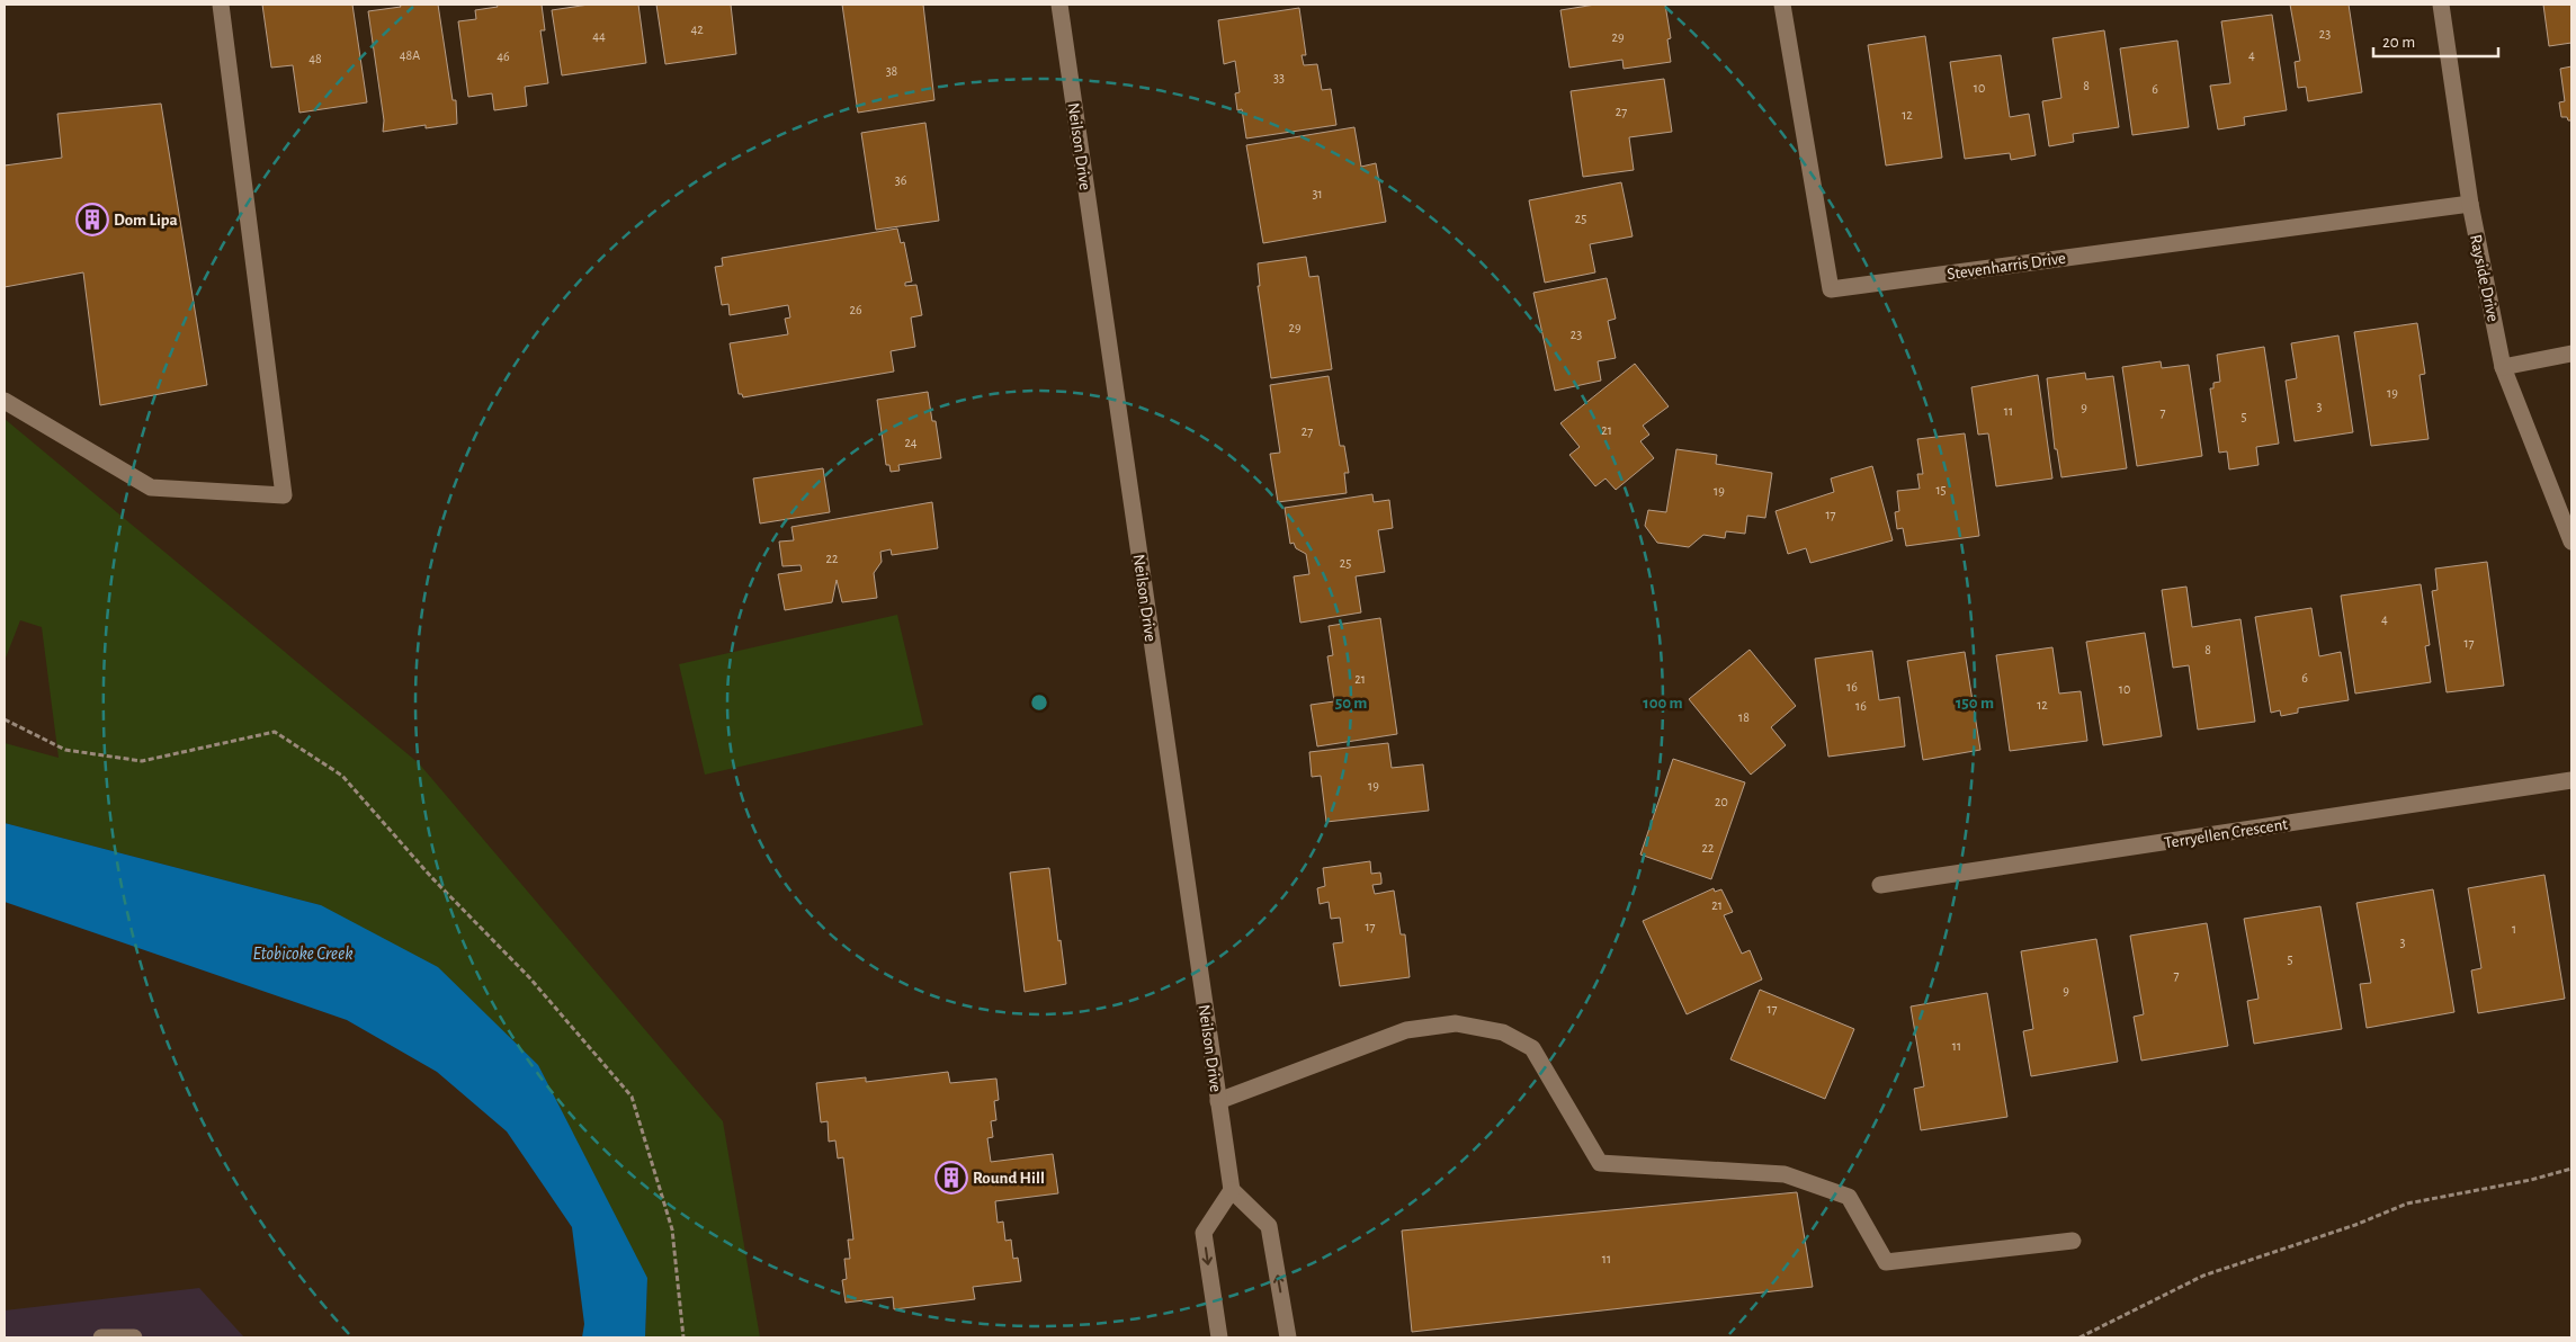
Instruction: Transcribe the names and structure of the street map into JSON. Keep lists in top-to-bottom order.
{
  "streets": {
    "street": [
      "Neilson Drive",
      "Stevenharris Drive",
      "Rayside Drive",
      "Terryellen Crescent"
    ]
  },
  "crossings": [
    ["Stevenharris Drive", "Rayside Drive"]
  ],
  "water": ["Etobicoke Creek"],
  "places": {
    "building": ["Dom Lipa", "Round Hill"]
  },
  "house_numbers": [
    "42",
    "23",
    "44",
    "29",
    "48A",
    "4",
    "46",
    "48",
    "38",
    "33",
    "8",
    "10",
    "6",
    "27",
    "12",
    "36",
    "31",
    "25",
    "26",
    "29",
    "23",
    "19",
    "3",
    "9",
    "11",
    "7",
    "5",
    "21",
    "27",
    "24",
    "15",
    "19",
    "17",
    "22",
    "25",
    "4",
    "17",
    "8",
    "6",
    "21",
    "16",
    "10",
    "12",
    "16",
    "18",
    "19",
    "20",
    "22",
    "21",
    "17",
    "1",
    "3",
    "5",
    "7",
    "9",
    "17",
    "11",
    "11"
  ],
  "scale_bar": "20 m",
  "rings": ["50 m", "100 m", "150 m"]
}
